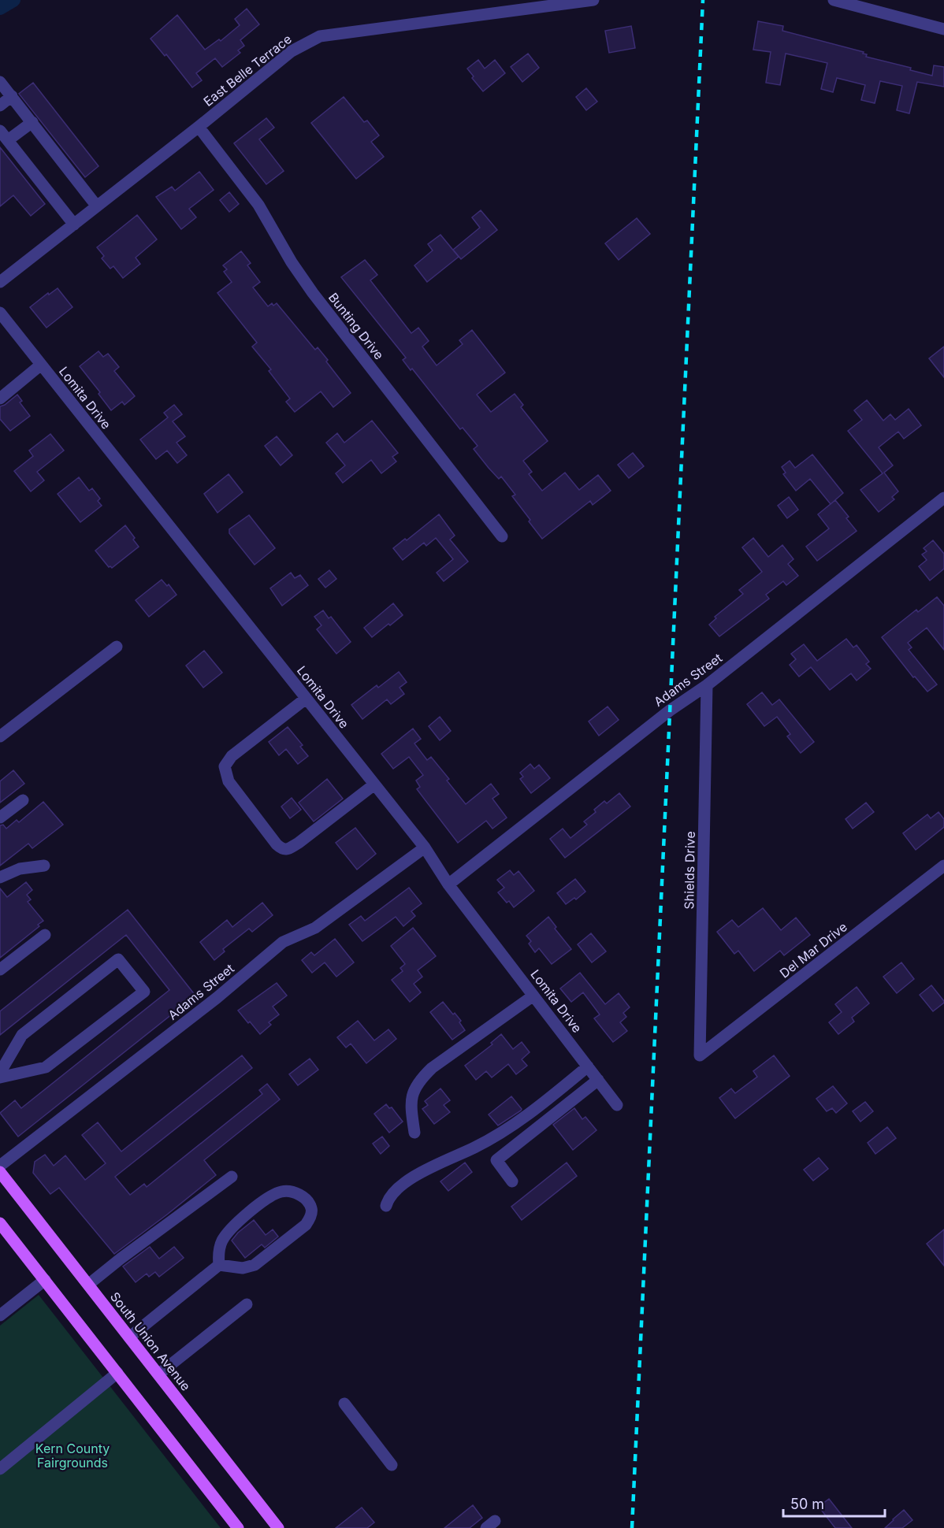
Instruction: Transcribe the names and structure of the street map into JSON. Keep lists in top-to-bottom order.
{
  "streets": {
    "main road": ["South Union Avenue"],
    "street": [
      "East Belle Terrace",
      "Bunting Drive",
      "Lomita Drive",
      "Adams Street",
      "Shields Drive",
      "Del Mar Drive"
    ]
  },
  "crossings": [
    ["East Belle Terrace", "Bunting Drive"],
    ["Lomita Drive", "Adams Street"],
    ["Adams Street", "Shields Drive"],
    ["Shields Drive", "Del Mar Drive"]
  ],
  "parks": ["Kern County Fairgrounds"],
  "scale_bar": "50 m"
}
